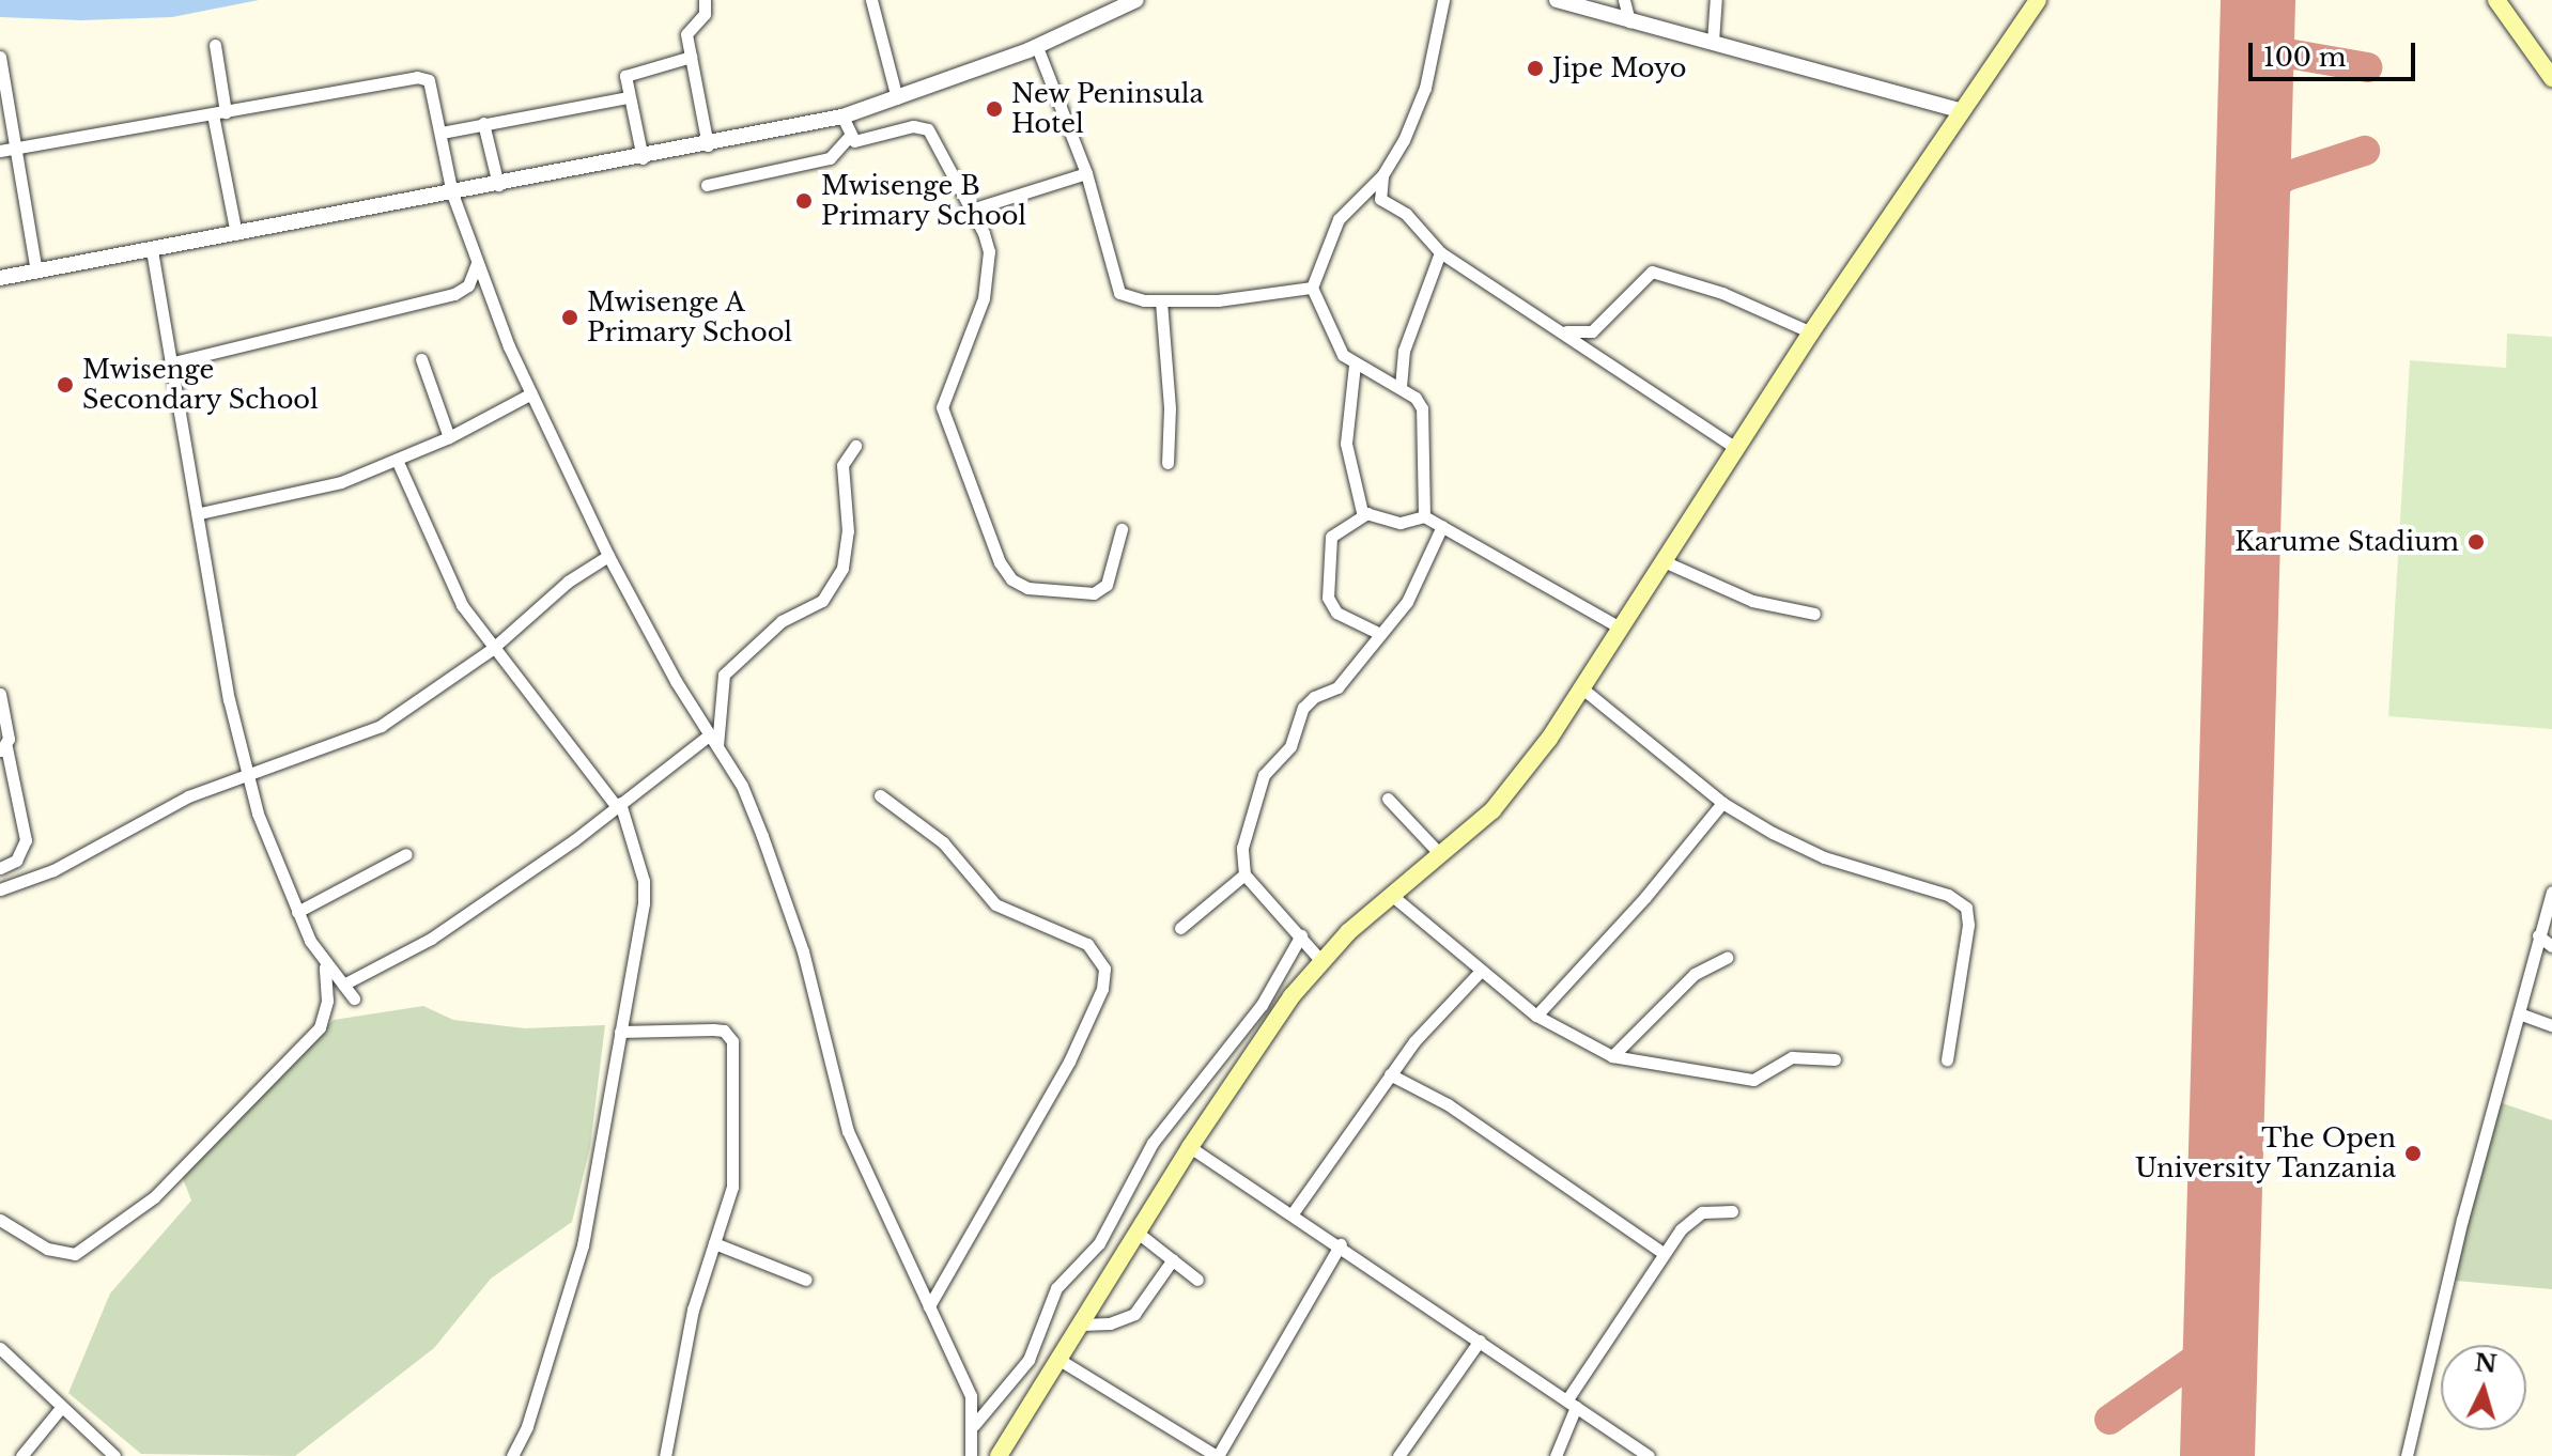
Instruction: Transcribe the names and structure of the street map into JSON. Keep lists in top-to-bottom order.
{
  "places": [
    "Jipe Moyo",
    "New Peninsula Hotel",
    "Mwisenge B Primary School",
    "Mwisenge A Primary School",
    "Mwisenge Secondary School",
    "Karume Stadium",
    "The Open University Tanzania"
  ],
  "scale_bar": "100 m",
  "north": "top"
}
